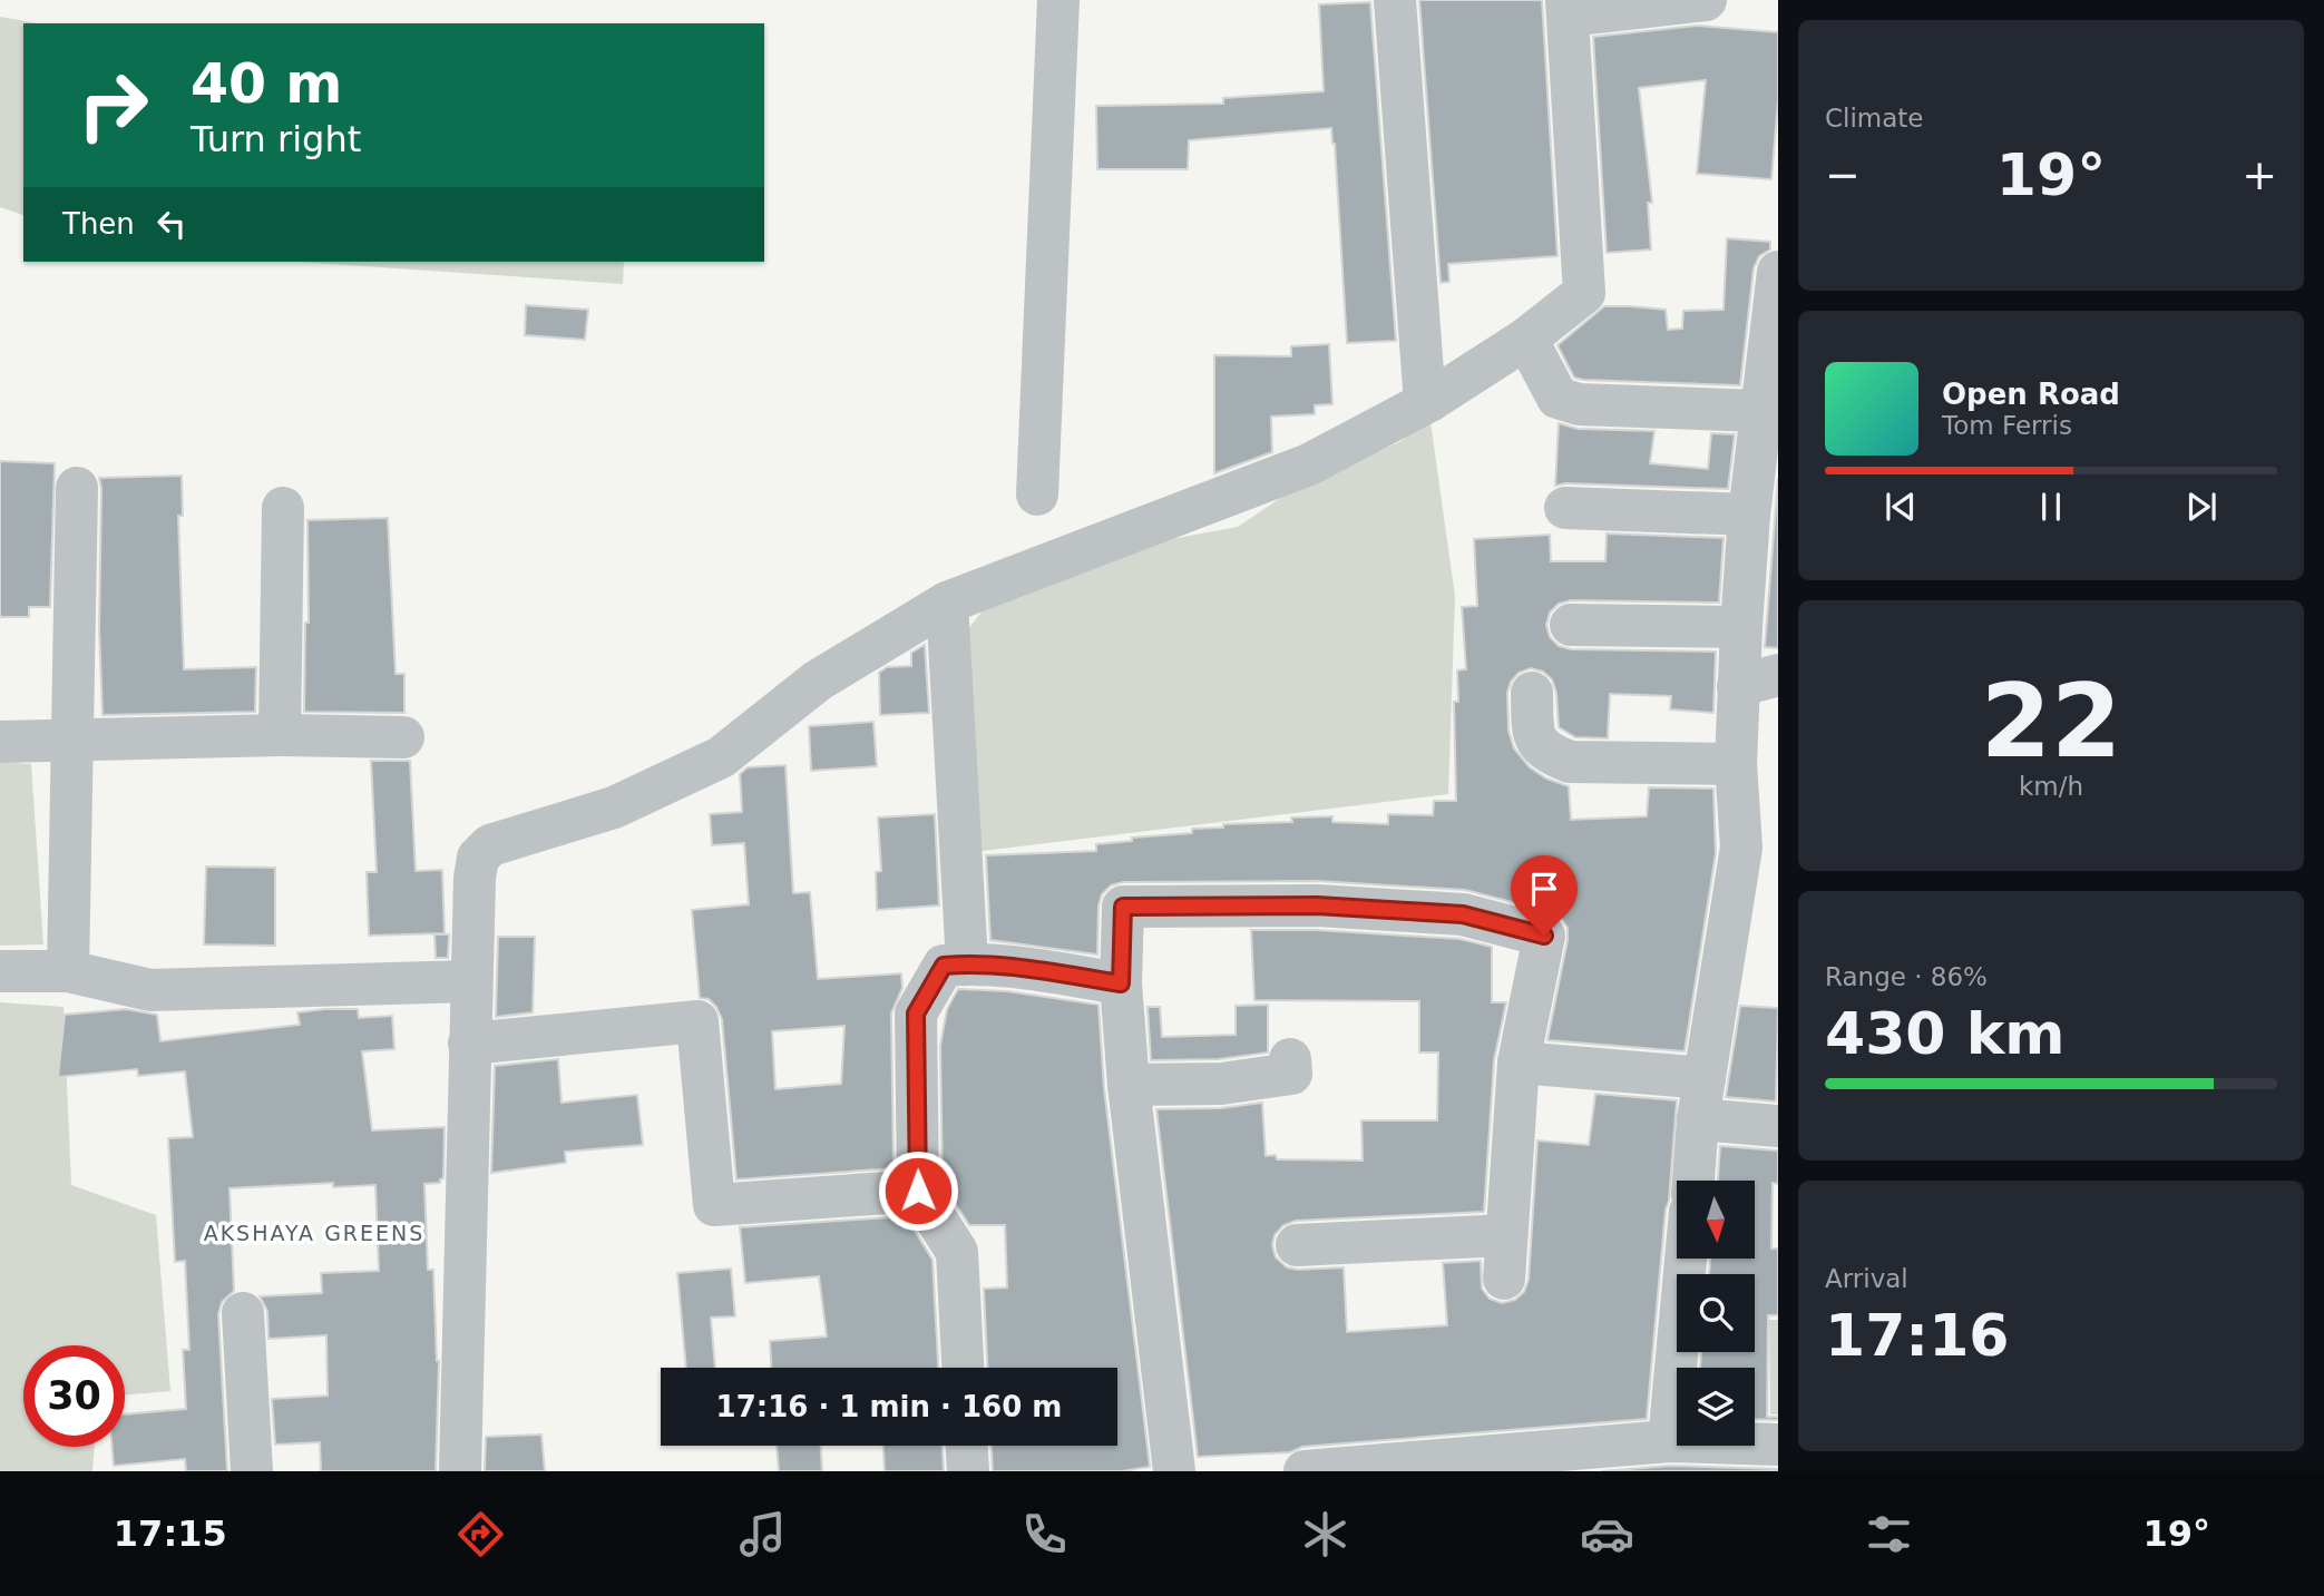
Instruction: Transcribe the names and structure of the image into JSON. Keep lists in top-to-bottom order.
{
  "districts": ["AKSHAYA GREENS"],
  "north": "bottom",
  "page": {
    "tile": [
      "Climate",
      ["22", "km/h"],
      ["Range · 86%", "430 km"],
      ["Arrival", "17:16"]
    ],
    "turn": ["40 m", "Turn right"],
    "heat": ["−", "19°", "+"],
    "then": "Then",
    "song": ["Open Road", "Tom Ferris"],
    "limit": "30",
    "trip": "17:16 · 1 min · 160 m",
    "tabs": ["17:15", "19°"]
  }
}
